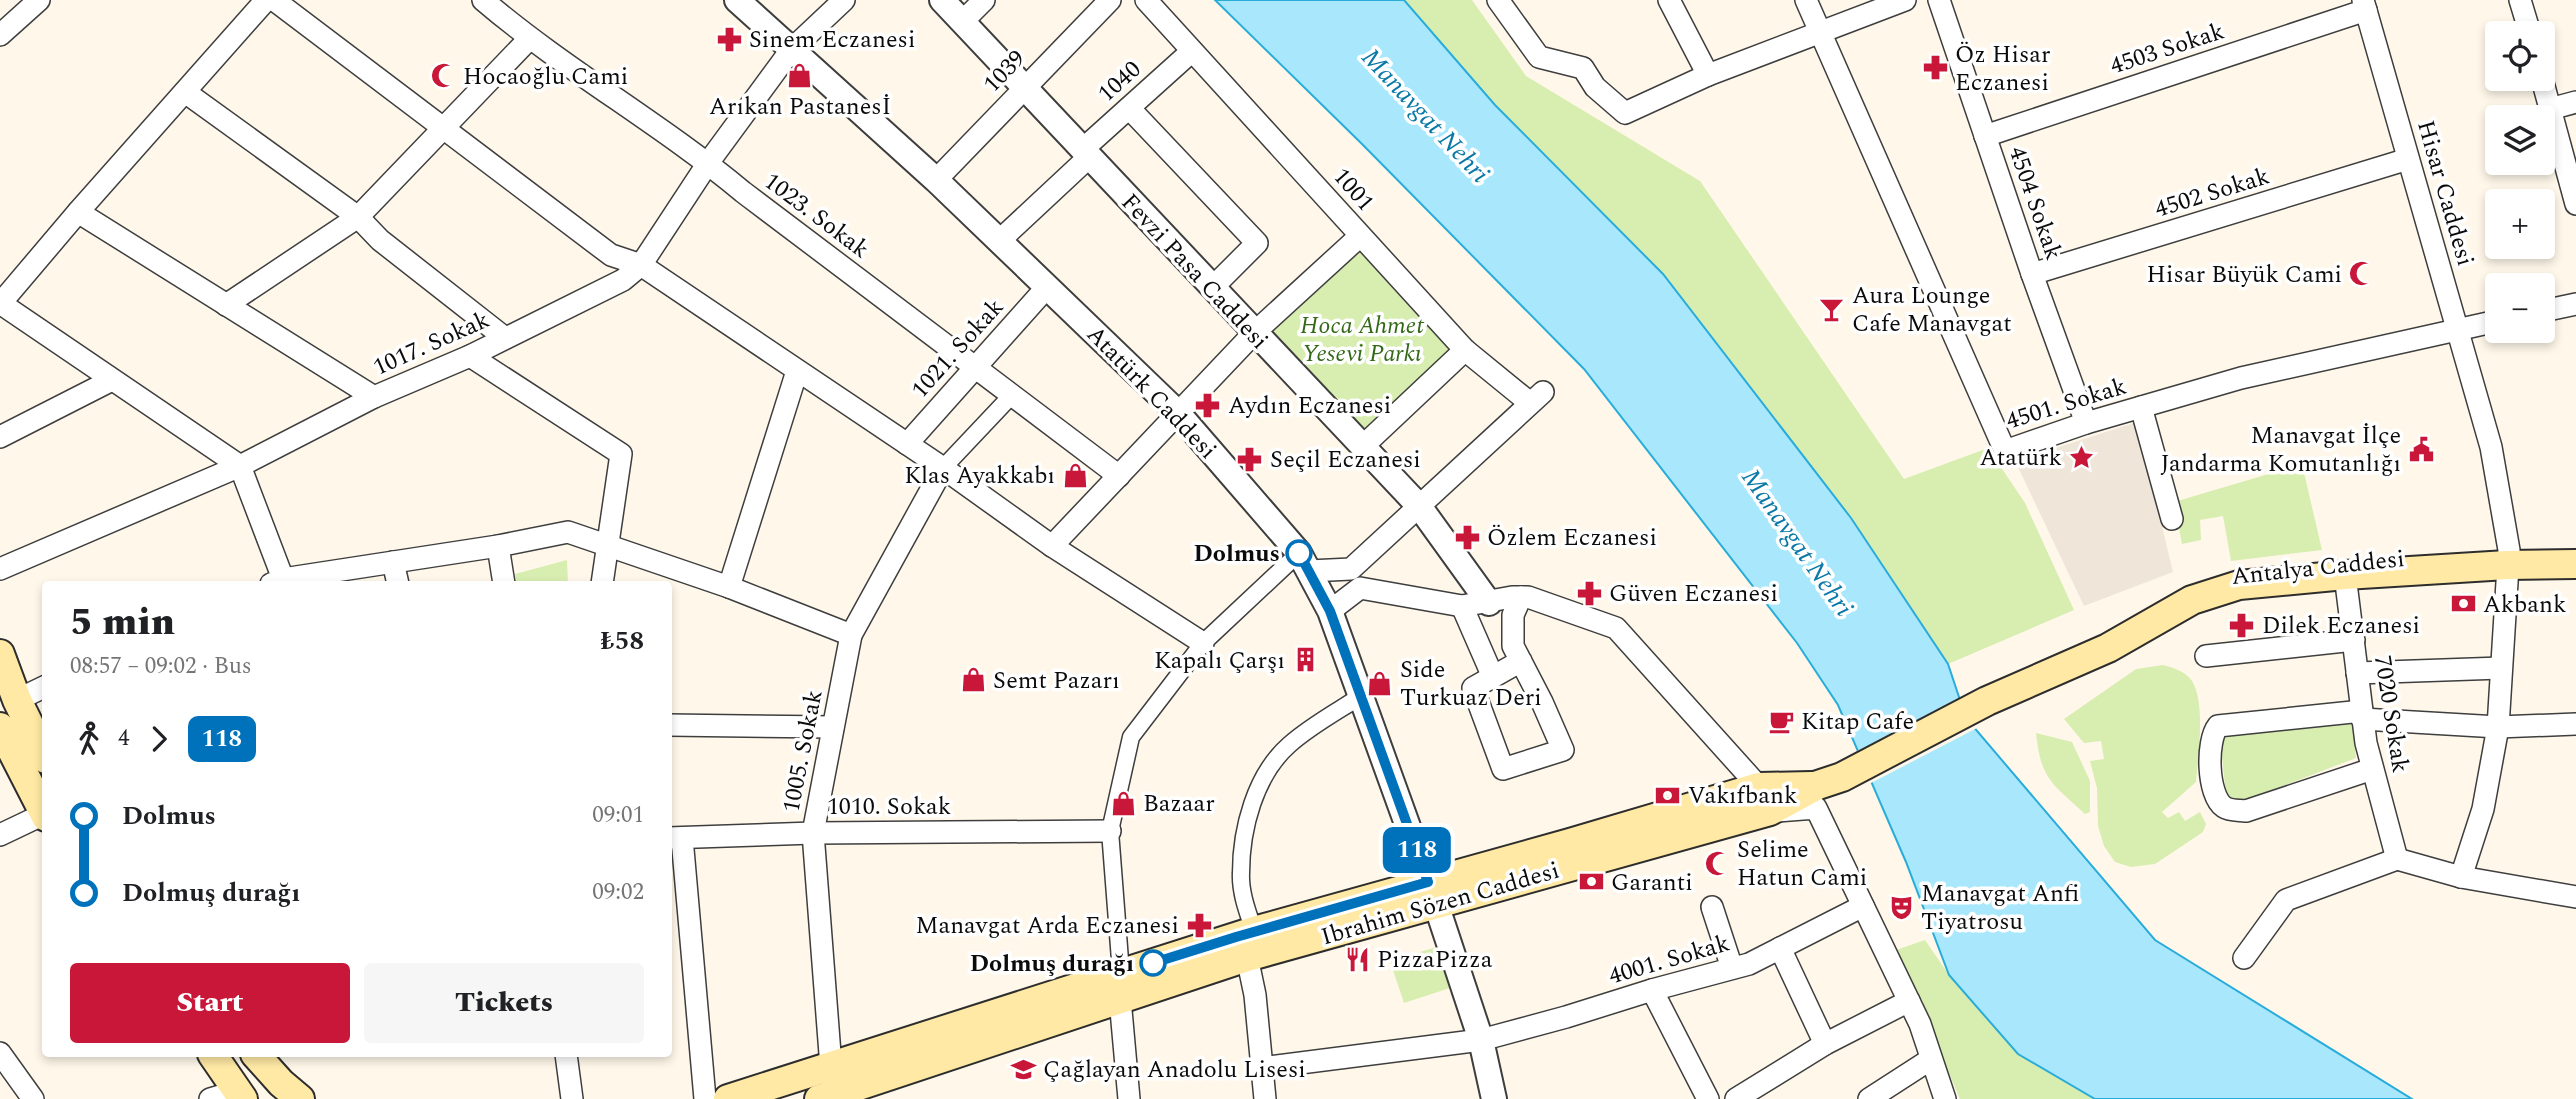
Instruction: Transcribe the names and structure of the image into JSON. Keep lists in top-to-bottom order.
{
  "streets": {
    "main road": ["Antalya Caddesi", "Ibrahim Sözen Caddesi"],
    "street": [
      "4503 Sokak",
      "1039",
      "1040",
      "1001",
      "4502 Sokak",
      "Hisar Caddesi",
      "4504 Sokak",
      "1023. Sokak",
      "Fevzi Pasa Caddesi",
      "1017. Sokak",
      "1021. Sokak",
      "Atatürk Caddesi",
      "4501. Sokak",
      "7020 Sokak",
      "1005. Sokak",
      "1010. Sokak",
      "4001. Sokak"
    ]
  },
  "crossings": [
    ["4503 Sokak", "Hisar Caddesi"],
    ["4503 Sokak", "4504 Sokak"],
    ["1039", "Fevzi Pasa Caddesi"],
    ["1039", "Atatürk Caddesi"],
    ["1040", "1001"],
    ["1040", "Fevzi Pasa Caddesi"],
    ["1040", "Atatürk Caddesi"],
    ["1001", "Fevzi Pasa Caddesi"],
    ["4502 Sokak", "Hisar Caddesi"],
    ["4502 Sokak", "4504 Sokak"],
    ["Hisar Caddesi", "4501. Sokak"],
    ["Hisar Caddesi", "Antalya Caddesi"],
    ["4504 Sokak", "4501. Sokak"],
    ["1023. Sokak", "1017. Sokak"],
    ["1023. Sokak", "1021. Sokak"],
    ["1017. Sokak", "Atatürk Caddesi"],
    ["1021. Sokak", "Atatürk Caddesi"],
    ["Atatürk Caddesi", "Ibrahim Sözen Caddesi"],
    ["Atatürk Caddesi", "4001. Sokak"],
    ["Antalya Caddesi", "7020 Sokak"],
    ["Antalya Caddesi", "Ibrahim Sözen Caddesi"],
    ["1005. Sokak", "1010. Sokak"],
    ["1005. Sokak", "Ibrahim Sözen Caddesi"]
  ],
  "water": ["Manavgat Nehri"],
  "parks": ["Hoca Ahmet Yesevi Parkı"],
  "places": {
    "pharmacy": [
      "Sinem Eczanesi",
      "Öz Hisar Eczanesi",
      "Aydın Eczanesi",
      "Seçil Eczanesi",
      "Özlem Eczanesi",
      "Güven Eczanesi",
      "Dilek Eczanesi",
      "Manavgat Arda Eczanesi"
    ],
    "shop": [
      "Arıkan Pastanesİ",
      "Klas Ayakkabı",
      "Semt Pazarı",
      "Side Turkuaz Deri",
      "Bazaar"
    ],
    "mosque": ["Hocaoğlu Cami", "Hisar Büyük Cami", "Selime Hatun Cami"],
    "bar": ["Aura Lounge Cafe Manavgat"],
    "public building": ["Manavgat İlçe Jandarma Komutanlığı"],
    "place": ["Atatürk"],
    "other": ["Dolmus", "Dolmuş durağı"],
    "bank": ["Akbank", "Vakıfbank", "Garanti"],
    "building": ["Kapalı Çarşı"],
    "cafe": ["Kitap Cafe"],
    "theatre": ["Manavgat Anfi Tiyatrosu"],
    "restaurant": ["PizzaPizza"],
    "school or university": ["Çağlayan Anadolu Lisesi"]
  },
  "lines": ["bus line 118"],
  "page": {
    "on_map": "118",
    "map_buttons": ["+", "−"],
    "heading": ["5 min", "08:57 – 09:02 · Bus", "₺58"],
    "legs": ["4", "118"],
    "list": [
      {
        "name": "Dolmus",
        "value": "09:01"
      },
      {
        "name": "Dolmuş durağı",
        "value": "09:02"
      }
    ],
    "buttons": ["Start", "Tickets"]
  }
}
